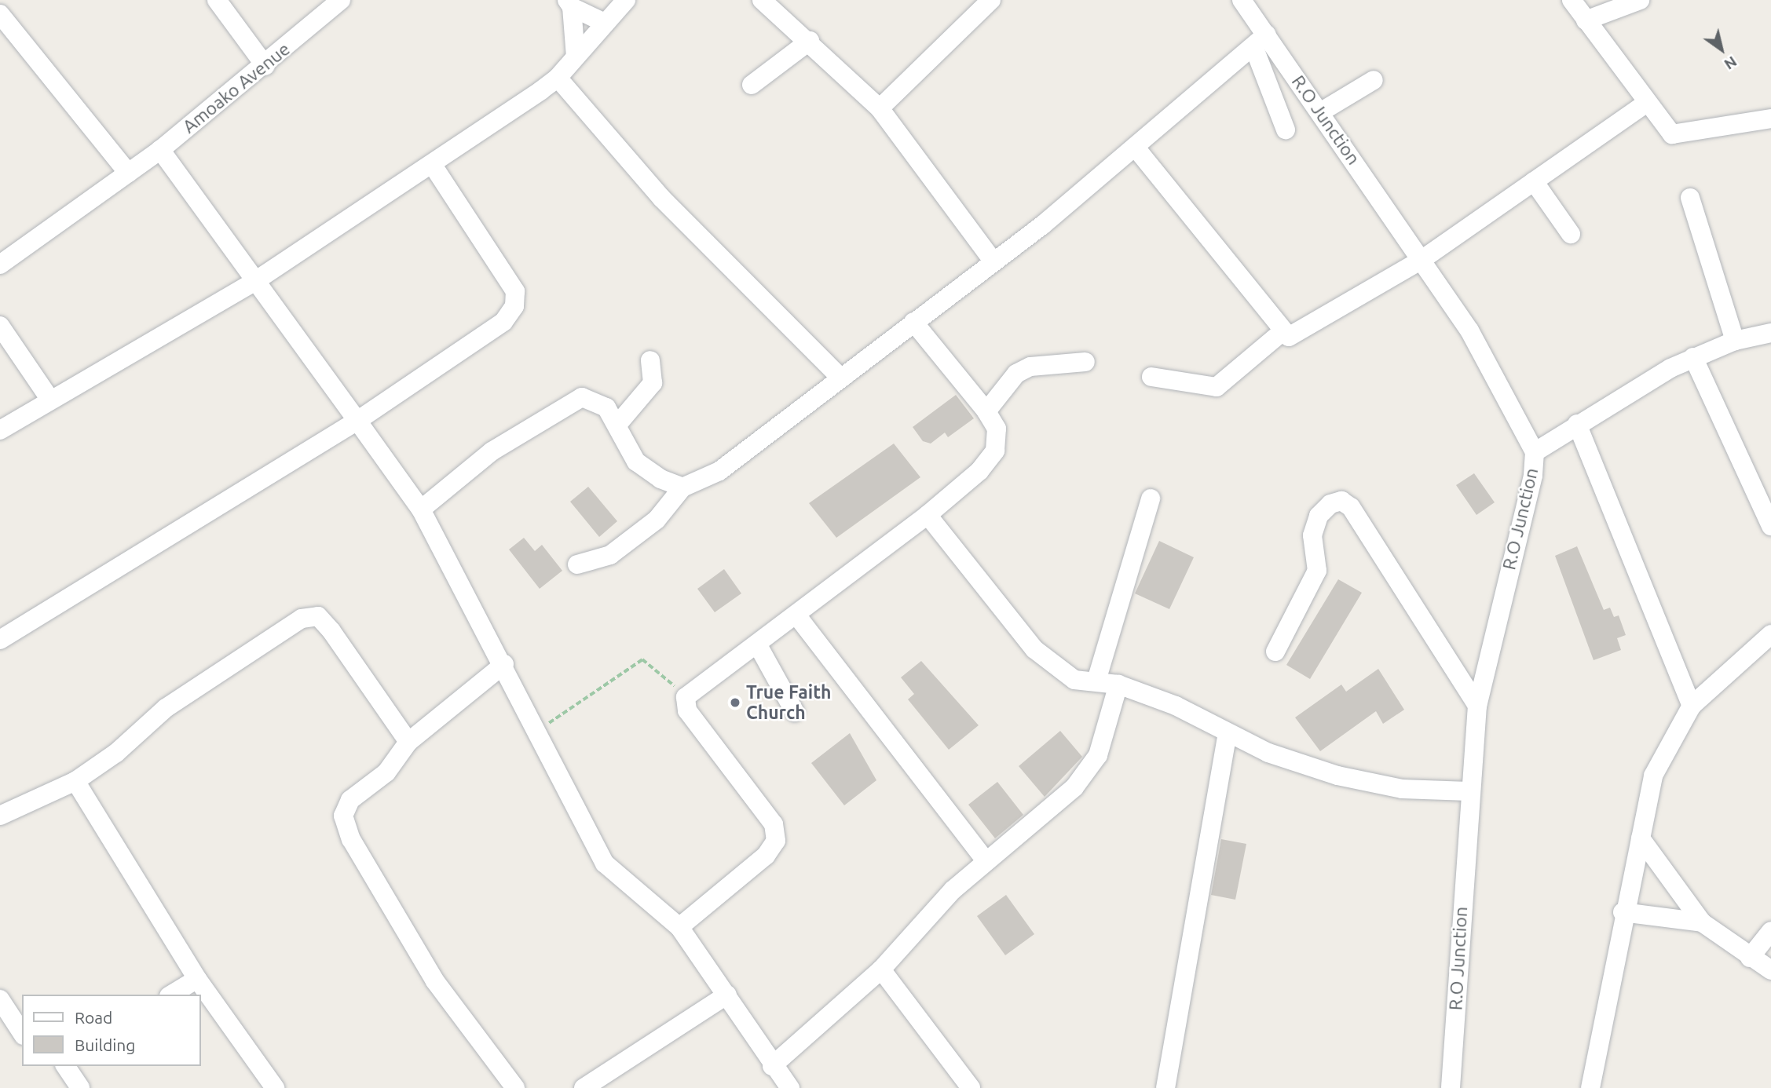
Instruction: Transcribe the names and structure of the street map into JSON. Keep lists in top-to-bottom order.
{
  "streets": {
    "street": ["Amoako Avenue", "R.O Junction"]
  },
  "places": ["True Faith Church"],
  "legend": ["Road", "Building"],
  "north": "bottom right"
}
